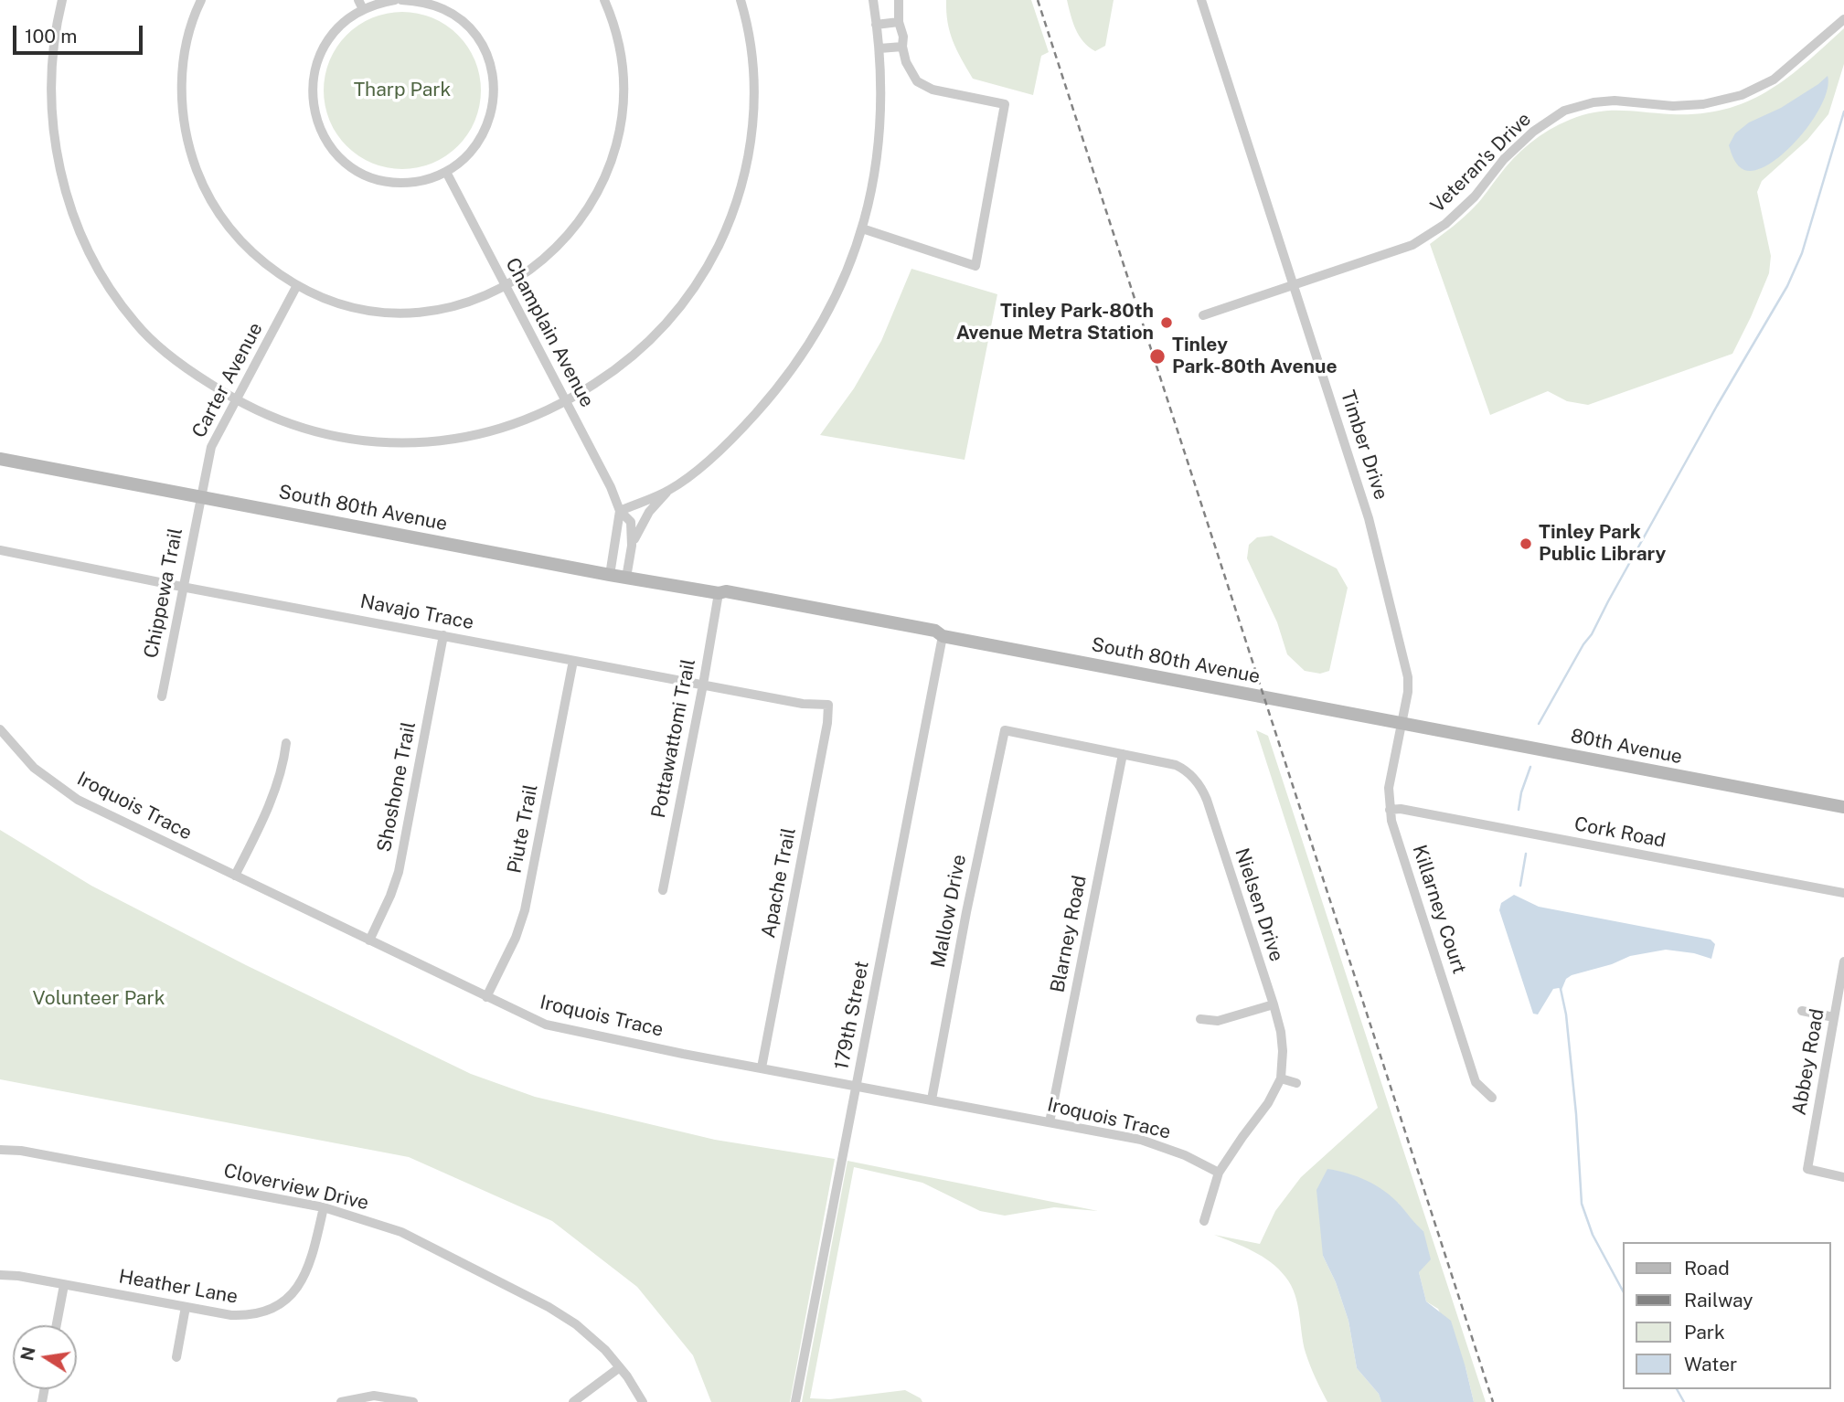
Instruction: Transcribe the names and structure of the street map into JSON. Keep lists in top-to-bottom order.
{
  "streets": {
    "street": [
      "Veteran's Drive",
      "Champlain Avenue",
      "Carter Avenue",
      "Timber Drive",
      "South 80th Avenue",
      "Chippewa Trail",
      "Navajo Trace",
      "Pottawattomi Trail",
      "80th Avenue",
      "Shoshone Trail",
      "Iroquois Trace",
      "Piute Trail",
      "Cork Road",
      "Apache Trail",
      "Nielsen Drive",
      "Killarney Court",
      "Mallow Drive",
      "Blarney Road",
      "179th Street",
      "Abbey Road",
      "Cloverview Drive",
      "Heather Lane"
    ]
  },
  "crossings": [
    ["Veteran's Drive", "Timber Drive"],
    ["Champlain Avenue", "South 80th Avenue"],
    ["Carter Avenue", "South 80th Avenue"],
    ["Carter Avenue", "Chippewa Trail"],
    ["Timber Drive", "South 80th Avenue"],
    ["Timber Drive", "80th Avenue"],
    ["Timber Drive", "Killarney Court"],
    ["South 80th Avenue", "Chippewa Trail"],
    ["South 80th Avenue", "Pottawattomi Trail"],
    ["South 80th Avenue", "80th Avenue"],
    ["South 80th Avenue", "Killarney Court"],
    ["South 80th Avenue", "179th Street"],
    ["Chippewa Trail", "Navajo Trace"],
    ["Navajo Trace", "Pottawattomi Trail"],
    ["Navajo Trace", "Shoshone Trail"],
    ["Navajo Trace", "Piute Trail"],
    ["Navajo Trace", "Apache Trail"],
    ["80th Avenue", "Killarney Court"],
    ["Shoshone Trail", "Iroquois Trace"],
    ["Iroquois Trace", "Piute Trail"],
    ["Iroquois Trace", "Apache Trail"],
    ["Iroquois Trace", "Nielsen Drive"],
    ["Iroquois Trace", "Mallow Drive"],
    ["Iroquois Trace", "Blarney Road"],
    ["Iroquois Trace", "179th Street"],
    ["Cork Road", "Killarney Court"],
    ["Nielsen Drive", "Mallow Drive"],
    ["Nielsen Drive", "Blarney Road"],
    ["Cloverview Drive", "Heather Lane"]
  ],
  "parks": ["Tharp Park", "Volunteer Park"],
  "places": ["Tinley Park-80th Avenue Metra Station", "Tinley Park-80th Avenue", "Tinley Park Public Library"],
  "legend": [
    "Road",
    "Railway",
    "Park",
    "Water"
  ],
  "scale_bar": "100 m",
  "north": "left"
}
